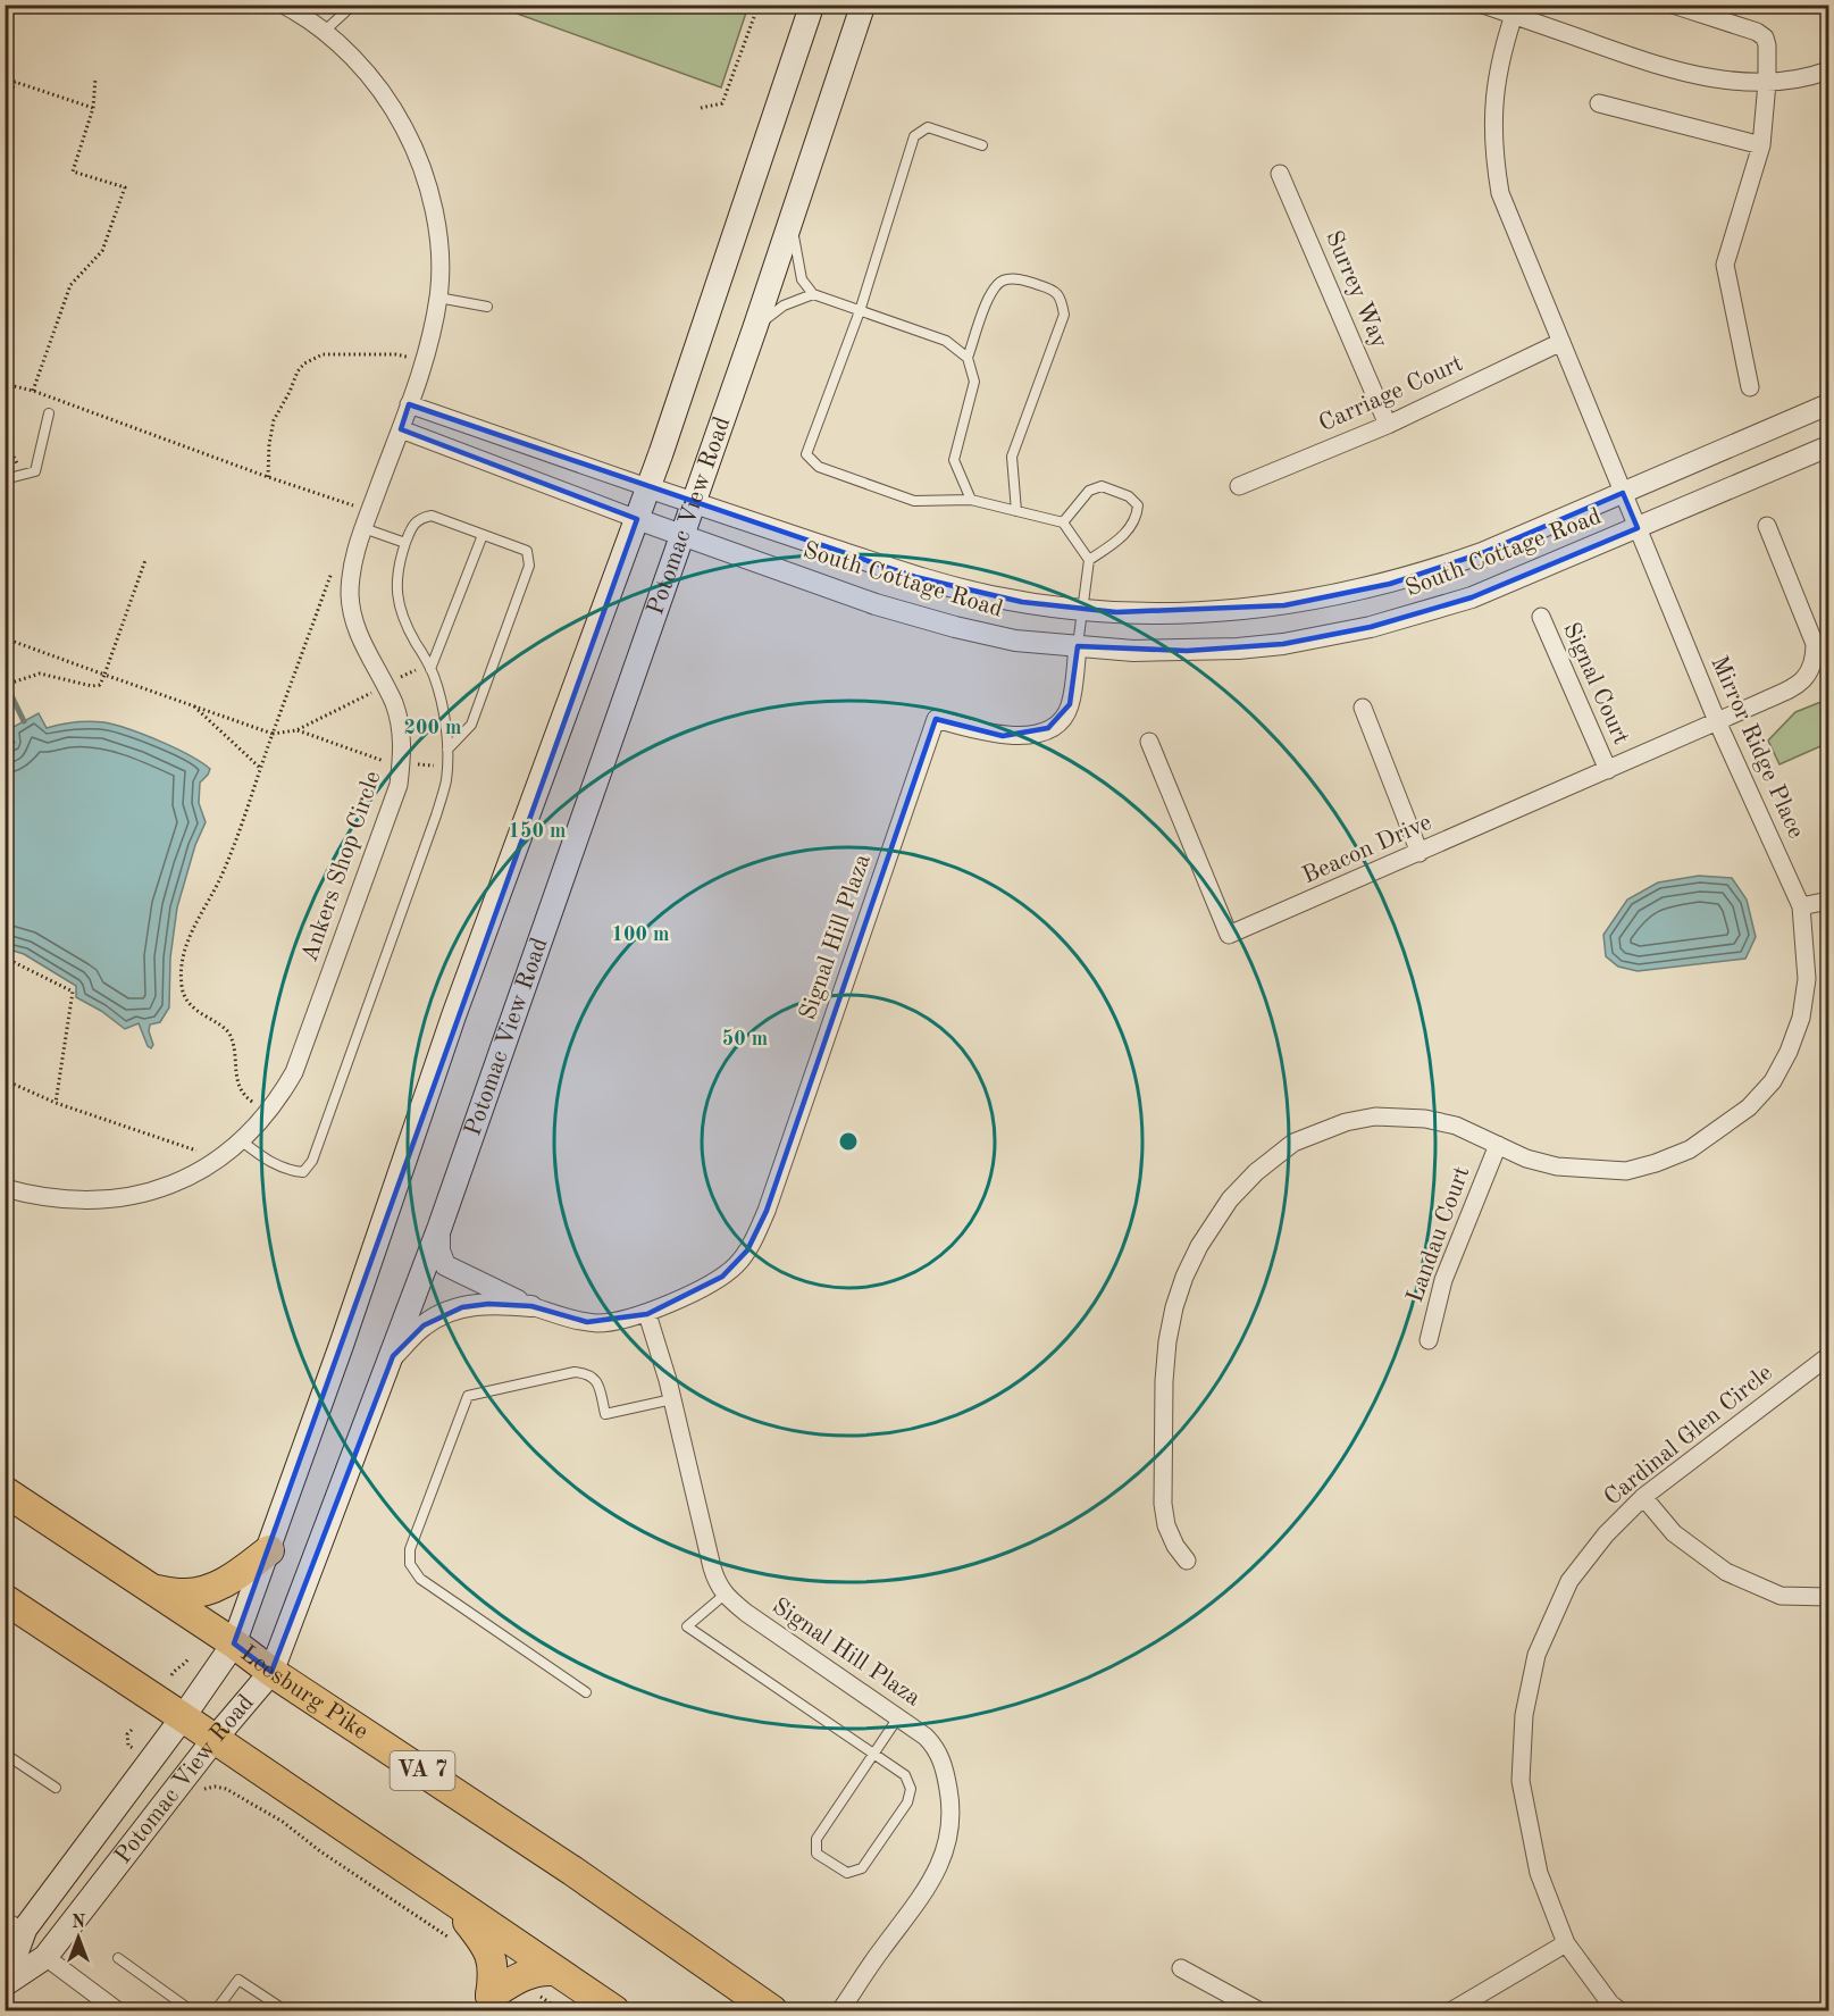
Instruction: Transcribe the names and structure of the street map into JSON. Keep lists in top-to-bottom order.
{
  "streets": {
    "highway": ["Leesburg Pike", "VA 7"],
    "main road": ["Potomac View Road"],
    "street": [
      "Surrey Way",
      "Carriage Court",
      "South Cottage Road",
      "Signal Court",
      "Mirror Ridge Place",
      "Beacon Drive",
      "Ankers Shop Circle",
      "Signal Hill Plaza",
      "Landau Court",
      "Cardinal Glen Circle"
    ]
  },
  "crossings": [
    ["Surrey Way", "Carriage Court"],
    ["Carriage Court", "Mirror Ridge Place"],
    ["Potomac View Road", "South Cottage Road"],
    ["Potomac View Road", "Leesburg Pike"],
    ["South Cottage Road", "Mirror Ridge Place"],
    ["South Cottage Road", "Ankers Shop Circle"],
    ["South Cottage Road", "Signal Hill Plaza"],
    ["Signal Court", "Beacon Drive"],
    ["Mirror Ridge Place", "Beacon Drive"],
    ["Mirror Ridge Place", "Landau Court"]
  ],
  "north": "top",
  "rings": [
    "200 m",
    "150 m",
    "100 m",
    "50 m"
  ]
}
